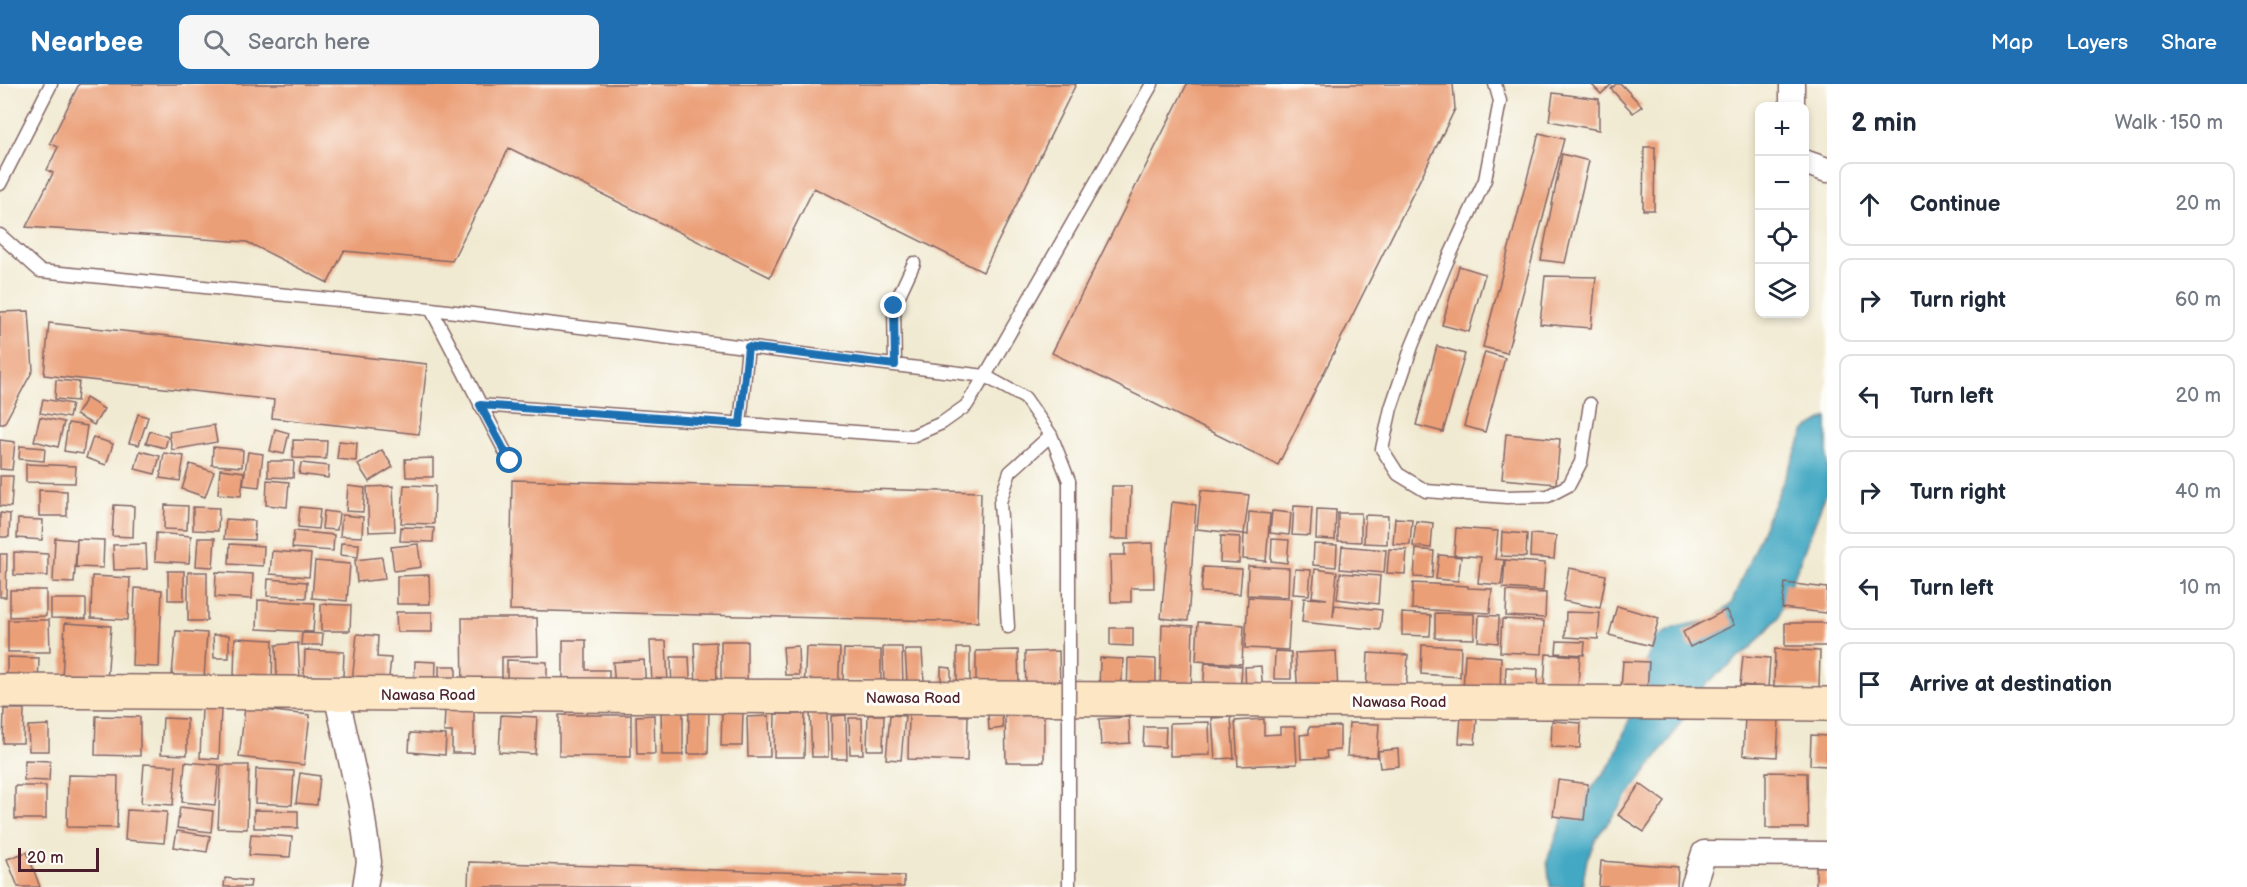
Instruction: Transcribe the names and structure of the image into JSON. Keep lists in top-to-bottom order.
{
  "streets": {
    "street": ["Nawasa Road"]
  },
  "scale_bar": "20 m",
  "page": {
    "header": "Nearbee",
    "search": "Search here",
    "nav": ["Map", "Layers", "Share"],
    "heading": ["2 min", "Walk · 150 m"],
    "map_buttons": ["+", "−"],
    "list": [
      ["Continue", "20 m"],
      ["Turn right", "60 m"],
      ["Turn left", "20 m"],
      ["Turn right", "40 m"],
      ["Turn left", "10 m"],
      "Arrive at destination"
    ],
    "scale": "20 m"
  }
}
